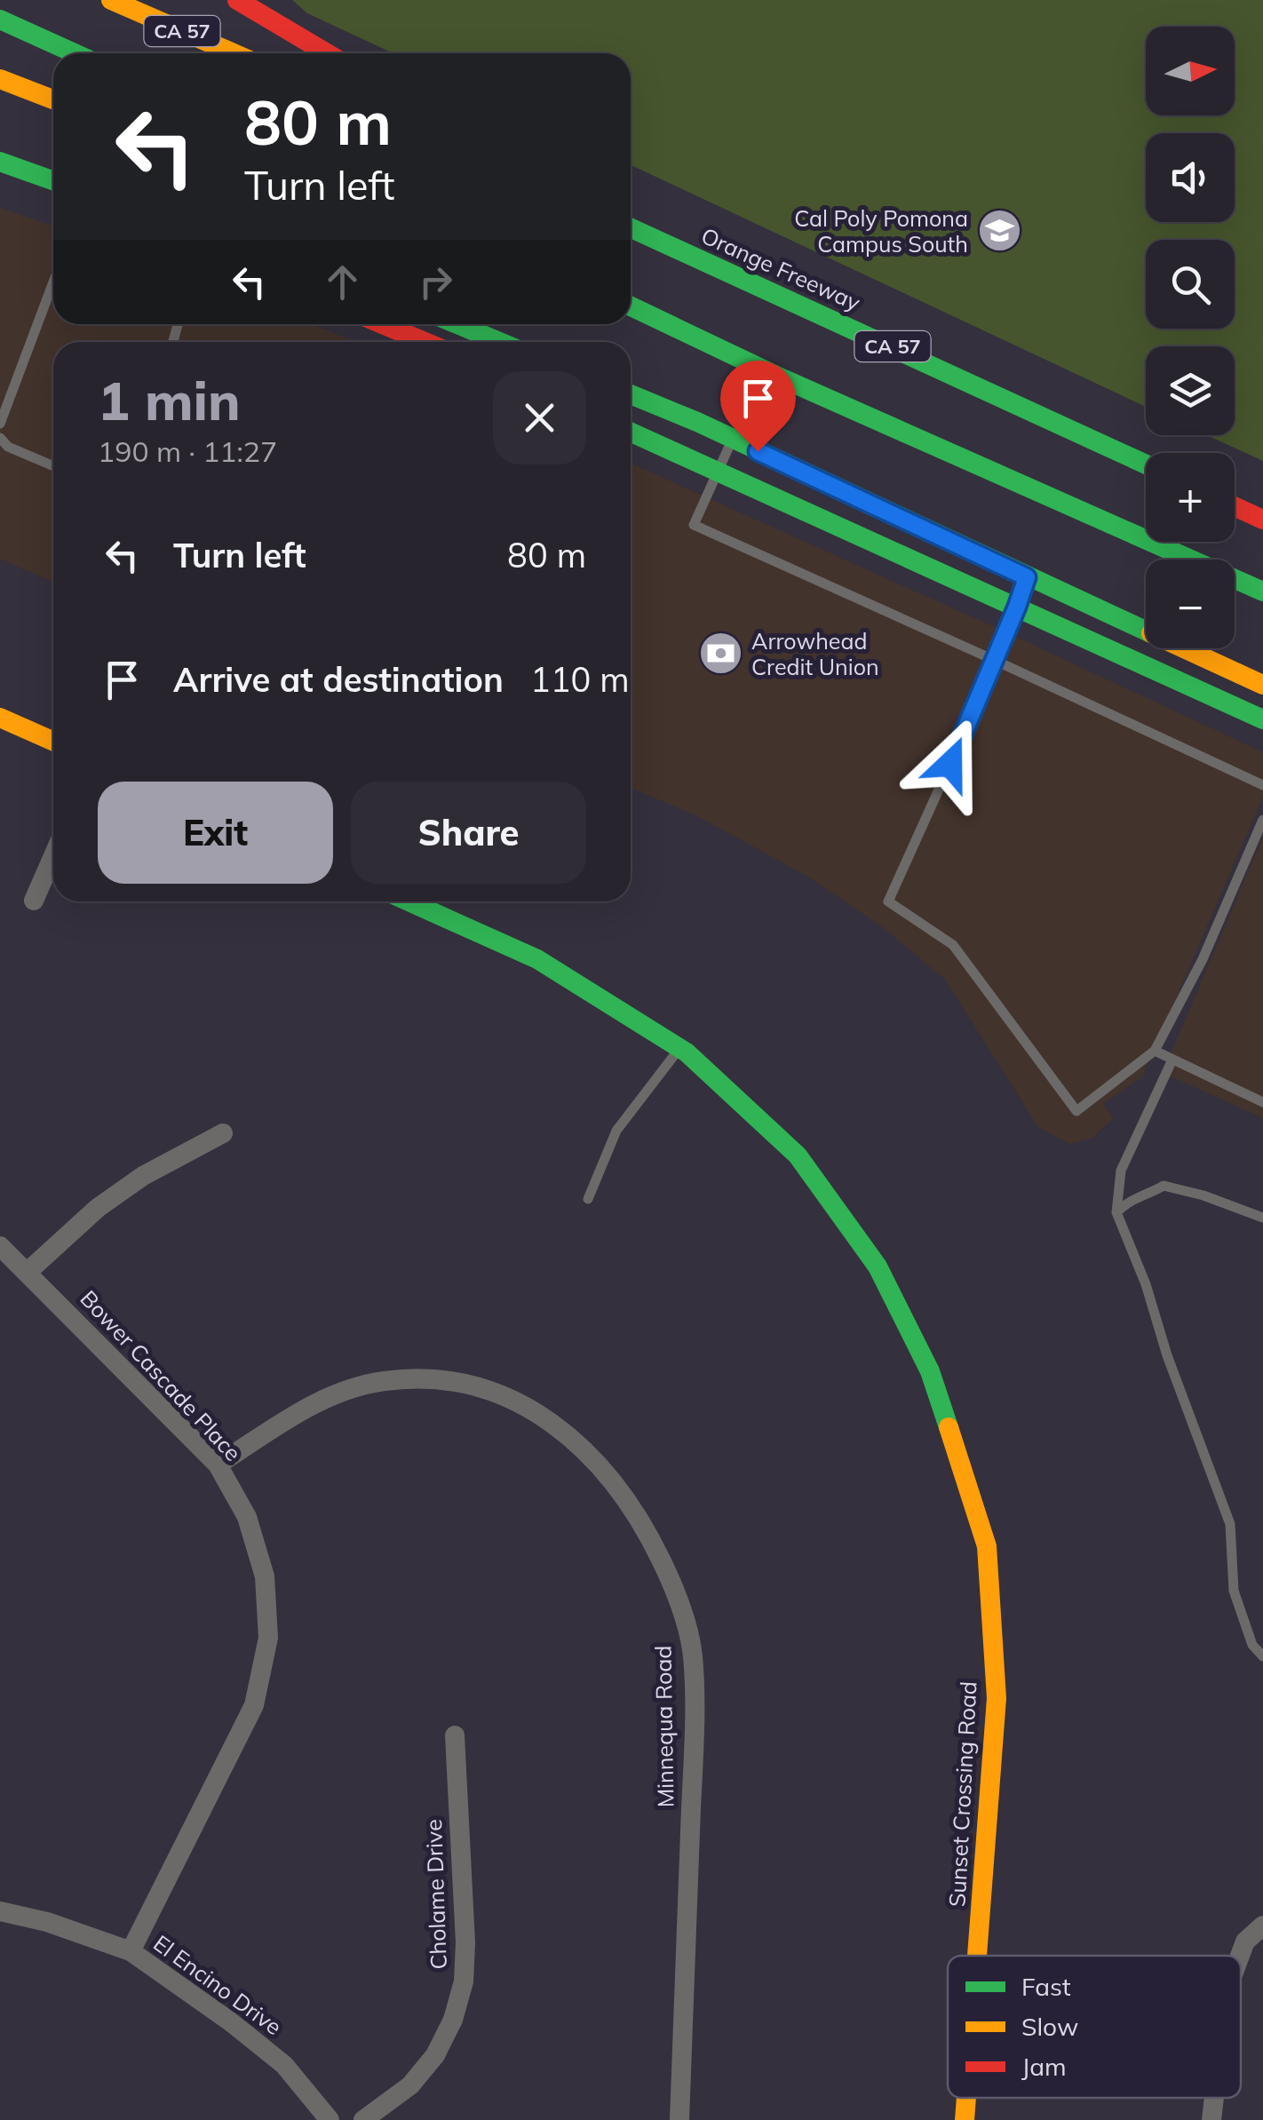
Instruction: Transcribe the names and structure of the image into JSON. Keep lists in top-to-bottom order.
{
  "streets": {
    "main road": ["CA 57", "Orange Freeway", "Sunset Crossing Road"],
    "street": [
      "Bower Cascade Place",
      "Minnequa Road",
      "Cholame Drive",
      "El Encino Drive"
    ]
  },
  "crossings": [
    ["Bower Cascade Place", "Minnequa Road"],
    ["Bower Cascade Place", "El Encino Drive"]
  ],
  "places": {
    "school or university": ["Cal Poly Pomona Campus South"],
    "bank": ["Arrowhead Credit Union"]
  },
  "legend": ["Fast", "Slow", "Jam"],
  "north": "right",
  "page": {
    "map_buttons": ["+", "−"],
    "turn": ["80 m", "Turn left"],
    "heading": ["1 min", "190 m · 11:27"],
    "list": [
      {
        "name": "Turn left",
        "value": "80 m"
      },
      {
        "name": "Arrive at destination",
        "value": "110 m"
      }
    ],
    "buttons": ["Exit", "Share"]
  }
}
